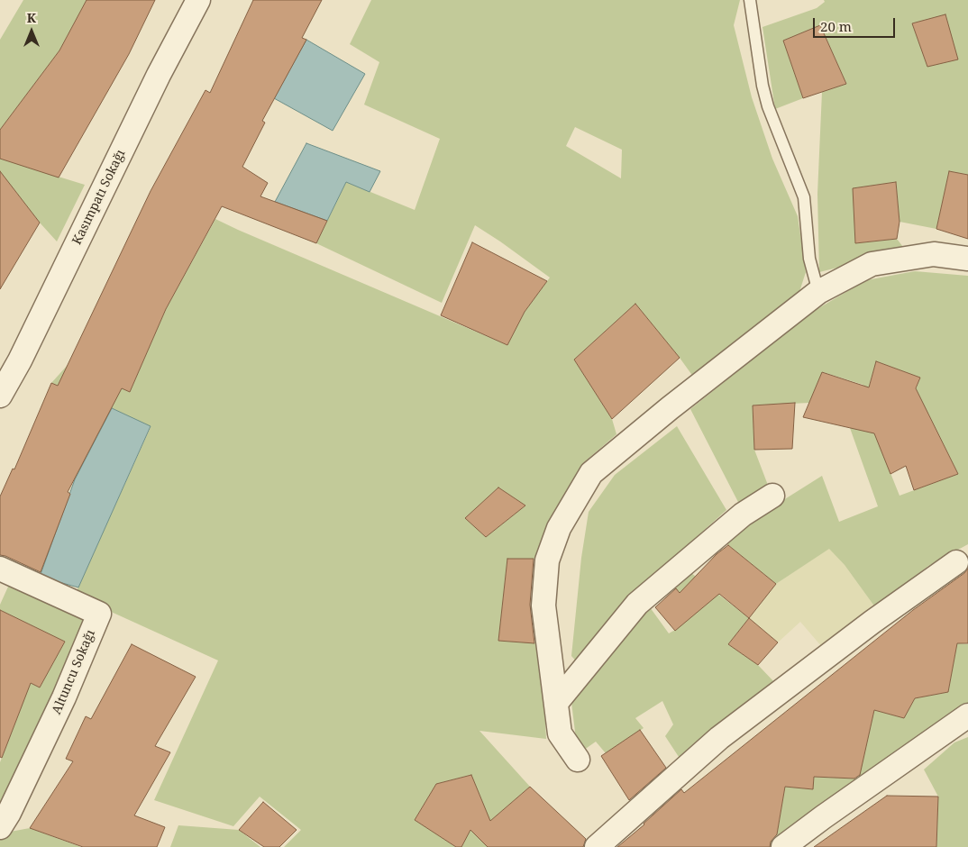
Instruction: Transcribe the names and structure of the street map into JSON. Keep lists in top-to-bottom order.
{
  "streets": {
    "street": ["Kasımpatı Sokağı", "Altuncu Sokağı"]
  },
  "scale_bar": "20 m",
  "north": "top"
}
